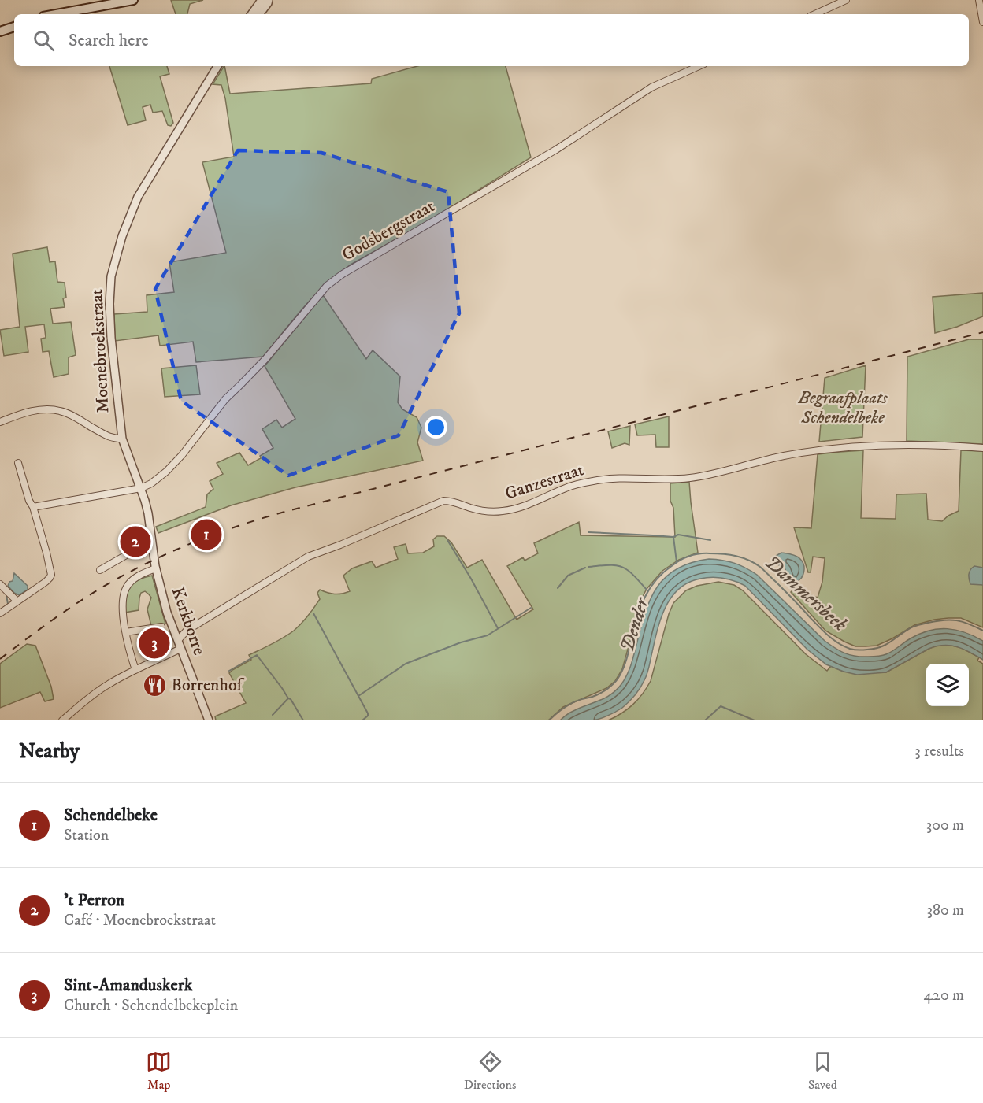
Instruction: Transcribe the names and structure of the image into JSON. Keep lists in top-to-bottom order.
{
  "streets": {
    "street": [
      "Godsbergstraat",
      "Moenebroekstraat",
      "Ganzestraat",
      "Kerkborre"
    ]
  },
  "crossings": [
    ["Godsbergstraat", "Moenebroekstraat"],
    ["Moenebroekstraat", "Kerkborre"],
    ["Ganzestraat", "Kerkborre"]
  ],
  "water": ["Dammersbeek", "Dender"],
  "parks": ["Begraafplaats Schendelbeke"],
  "places": {
    "restaurant": ["Borrenhof"]
  },
  "page": {
    "search": "Search here",
    "pins": ["1", "2", "3"],
    "heading": ["Nearby", "3 results"],
    "list": [
      {
        "mark": "1",
        "name": "Schendelbeke",
        "note": "Station",
        "value": "300 m"
      },
      {
        "mark": "2",
        "name": "'t Perron",
        "note": "Café · Moenebroekstraat",
        "value": "380 m"
      },
      {
        "mark": "3",
        "name": "Sint-Amanduskerk",
        "note": "Church · Schendelbekeplein",
        "value": "420 m"
      }
    ],
    "nav": ["Map", "Directions", "Saved"]
  }
}
